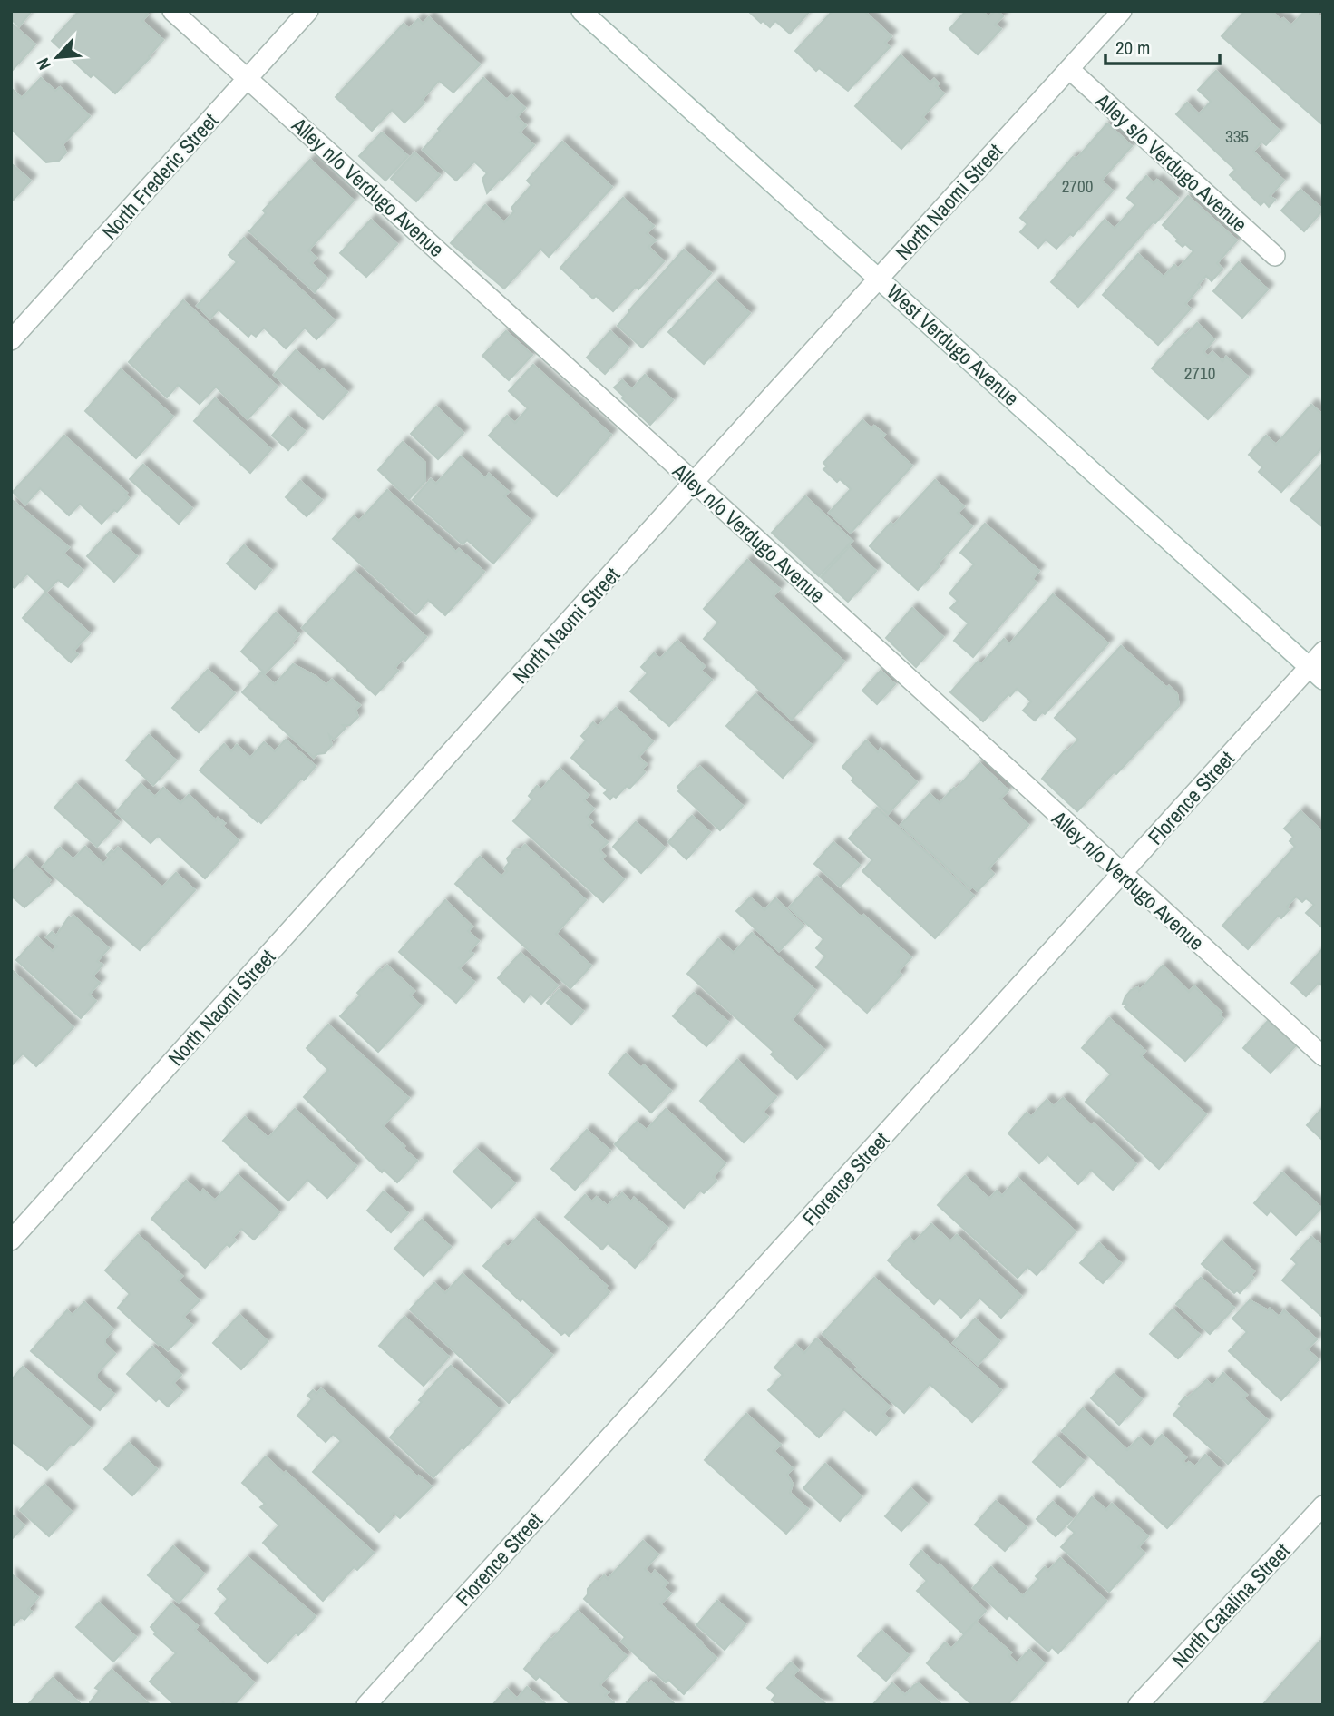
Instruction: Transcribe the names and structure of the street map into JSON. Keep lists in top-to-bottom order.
{
  "streets": {
    "street": [
      "Alley s/o Verdugo Avenue",
      "North Frederic Street",
      "Alley n/o Verdugo Avenue",
      "North Naomi Street",
      "West Verdugo Avenue",
      "Florence Street",
      "North Catalina Street"
    ]
  },
  "crossings": [
    ["Alley s/o Verdugo Avenue", "North Naomi Street"],
    ["North Frederic Street", "Alley n/o Verdugo Avenue"],
    ["Alley n/o Verdugo Avenue", "North Naomi Street"],
    ["Alley n/o Verdugo Avenue", "Florence Street"],
    ["North Naomi Street", "West Verdugo Avenue"],
    ["West Verdugo Avenue", "Florence Street"]
  ],
  "house_numbers": ["335", "2700", "2710"],
  "scale_bar": "20 m",
  "north": "bottom left"
}
